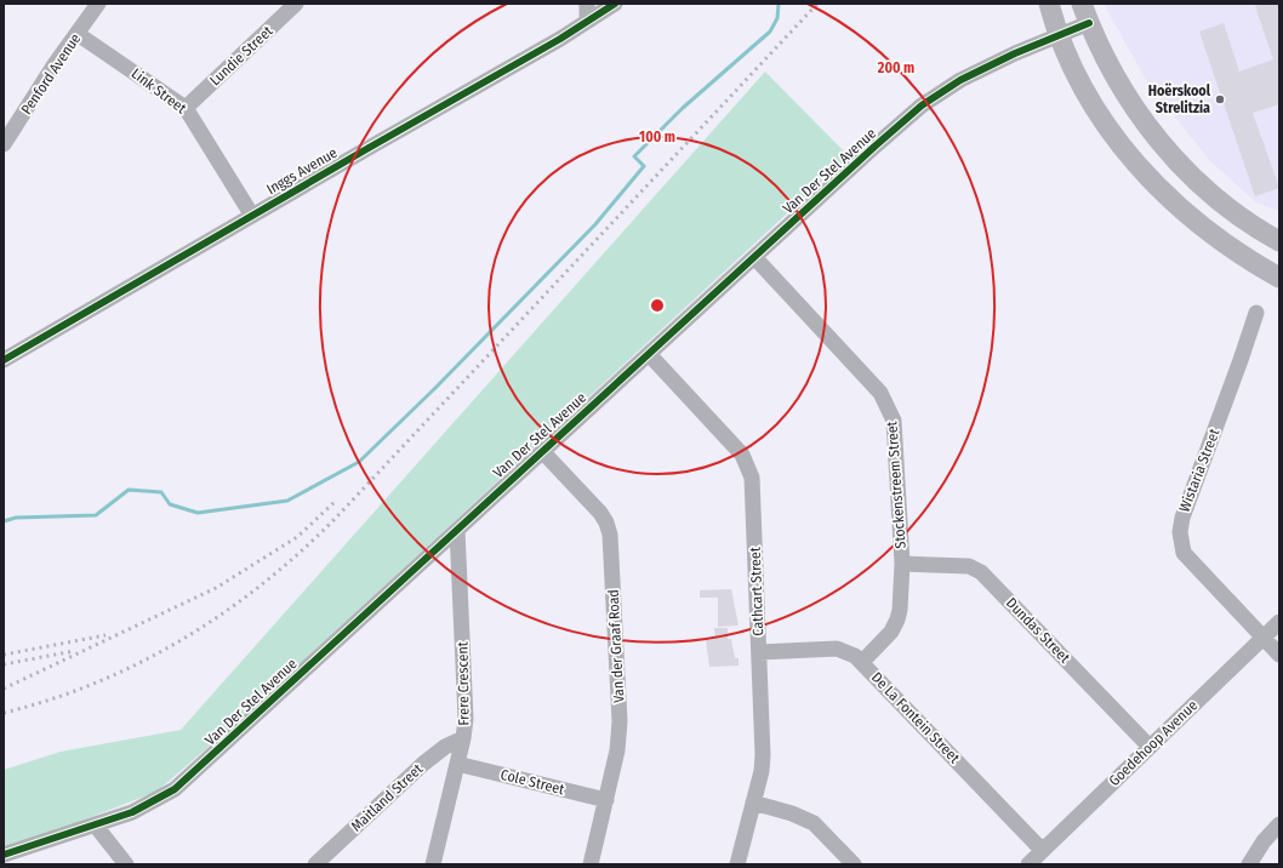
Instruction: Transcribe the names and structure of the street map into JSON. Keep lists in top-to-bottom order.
{
  "streets": {
    "street": [
      "Lundie Street",
      "Penford Avenue",
      "Link Street",
      "Inggs Avenue",
      "Van Der Stel Avenue",
      "Wistaria Street",
      "Stockenstreem Street",
      "Cathcart Street",
      "Dundas Street",
      "Van der Graaf Road",
      "Frere Crescent",
      "De La Fontein Street",
      "Goedehoop Avenue",
      "Cole Street",
      "Maitland Street"
    ]
  },
  "crossings": [
    ["Lundie Street", "Link Street"],
    ["Penford Avenue", "Link Street"],
    ["Link Street", "Inggs Avenue"],
    ["Van Der Stel Avenue", "Stockenstreem Street"],
    ["Van Der Stel Avenue", "Cathcart Street"],
    ["Van Der Stel Avenue", "Van der Graaf Road"],
    ["Van Der Stel Avenue", "Frere Crescent"],
    ["Wistaria Street", "Goedehoop Avenue"],
    ["Stockenstreem Street", "Dundas Street"],
    ["Stockenstreem Street", "De La Fontein Street"],
    ["Cathcart Street", "De La Fontein Street"],
    ["Dundas Street", "Goedehoop Avenue"],
    ["Van der Graaf Road", "Cole Street"],
    ["Frere Crescent", "Cole Street"],
    ["Frere Crescent", "Maitland Street"],
    ["De La Fontein Street", "Goedehoop Avenue"]
  ],
  "places": ["Hoërskool Strelitzia"],
  "rings": ["200 m", "100 m"]
}
